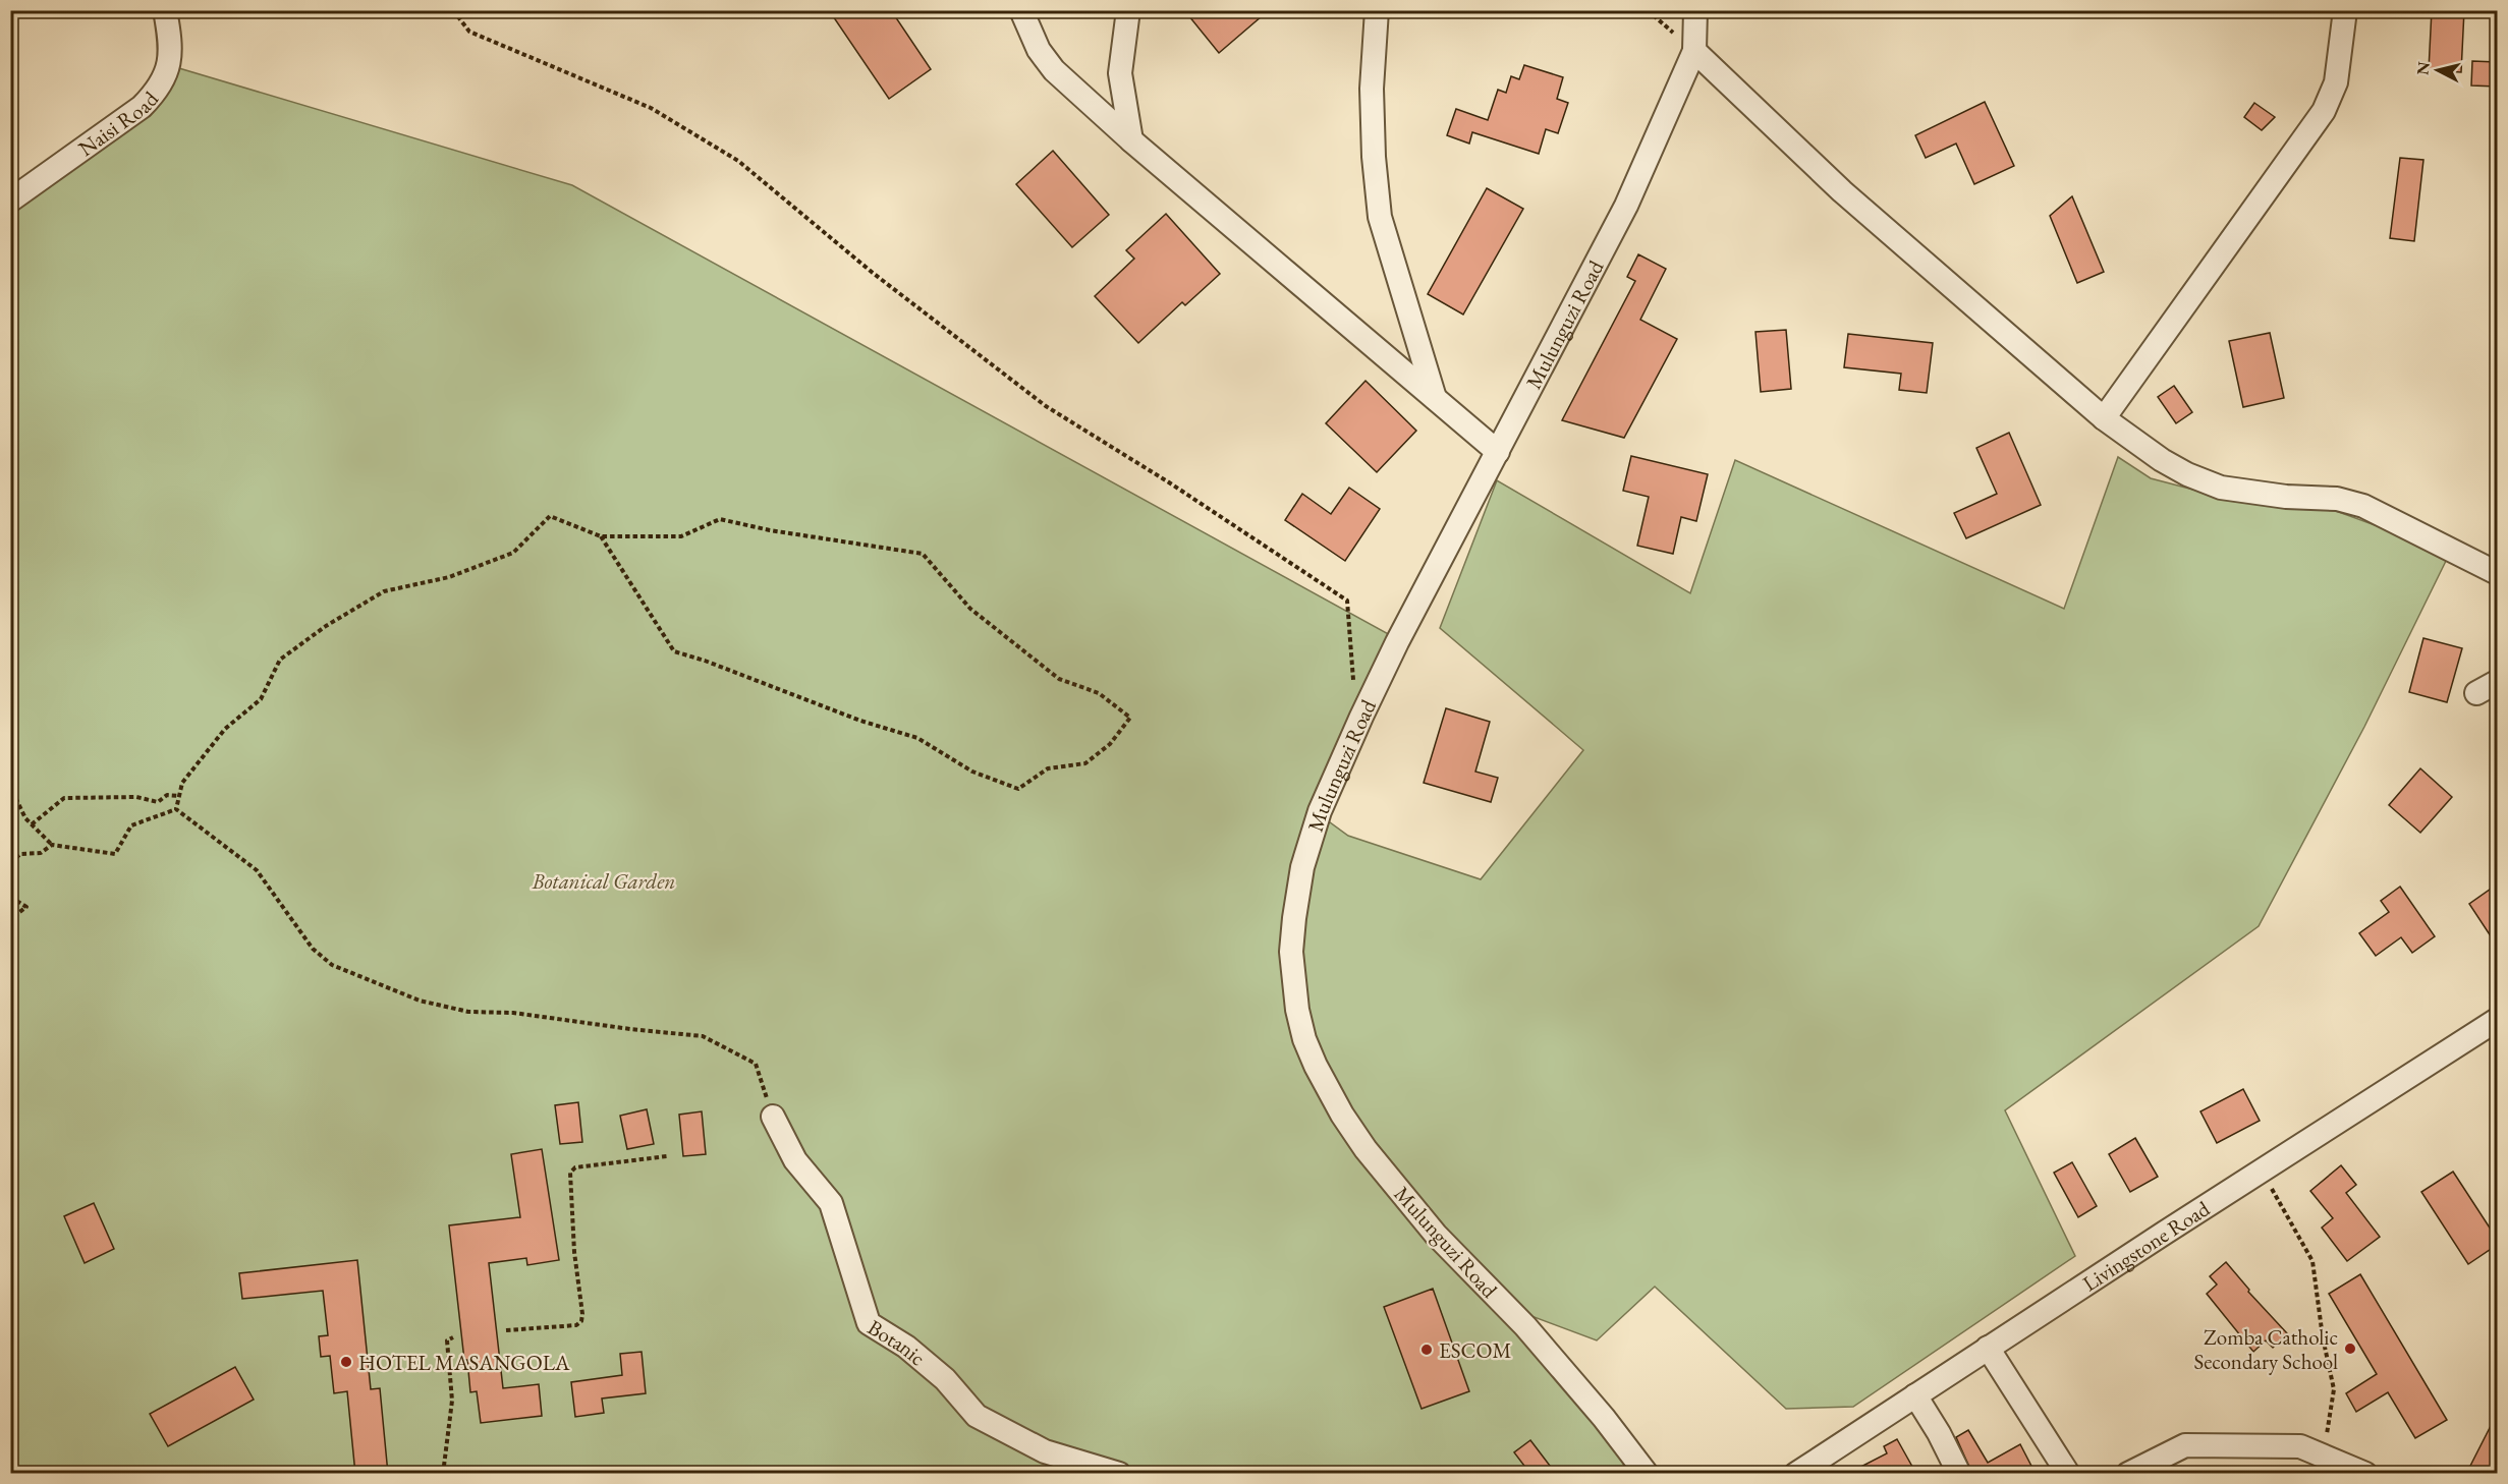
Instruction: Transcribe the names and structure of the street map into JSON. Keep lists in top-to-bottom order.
{
  "streets": {
    "street": [
      "Naisi Road",
      "Mulunguzi Road",
      "Livingstone Road",
      "Botanic"
    ]
  },
  "parks": ["Botanical Garden"],
  "places": ["Zomba Catholic Secondary School", "ESCOM", "HOTEL MASANGOLA"],
  "north": "left"
}
